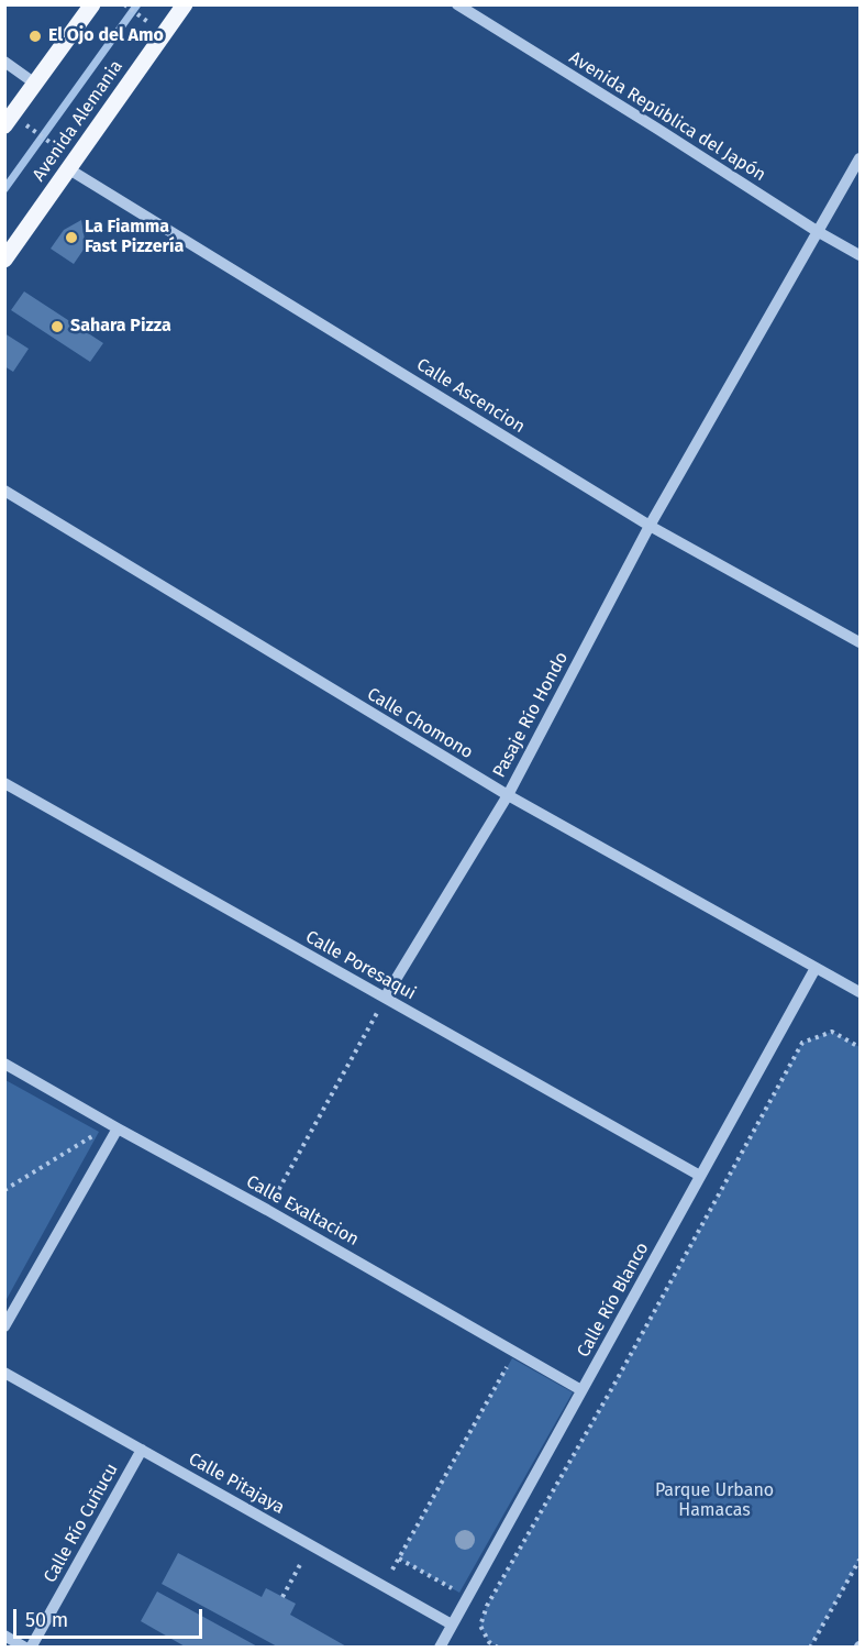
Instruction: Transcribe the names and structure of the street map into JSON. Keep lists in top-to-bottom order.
{
  "streets": {
    "main road": ["Avenida Alemania"],
    "street": [
      "Avenida República del Japón",
      "Calle Ascencion",
      "Pasaje Río Hondo",
      "Calle Chomono",
      "Calle Poresaqui",
      "Calle Exaltacion",
      "Calle Río Blanco",
      "Calle Pitajaya",
      "Calle Río Cuñucu"
    ]
  },
  "crossings": [
    ["Avenida República del Japón", "Pasaje Río Hondo"],
    ["Avenida Alemania", "Calle Ascencion"],
    ["Calle Ascencion", "Pasaje Río Hondo"],
    ["Pasaje Río Hondo", "Calle Chomono"],
    ["Pasaje Río Hondo", "Calle Poresaqui"],
    ["Calle Chomono", "Calle Río Blanco"],
    ["Calle Poresaqui", "Calle Río Blanco"],
    ["Calle Exaltacion", "Calle Río Blanco"],
    ["Calle Río Blanco", "Calle Pitajaya"],
    ["Calle Pitajaya", "Calle Río Cuñucu"]
  ],
  "parks": ["Parque Urbano Hamacas"],
  "places": ["El Ojo del Amo", "La Fiamma Fast Pizzería", "Sahara Pizza"],
  "scale_bar": "50 m"
}
